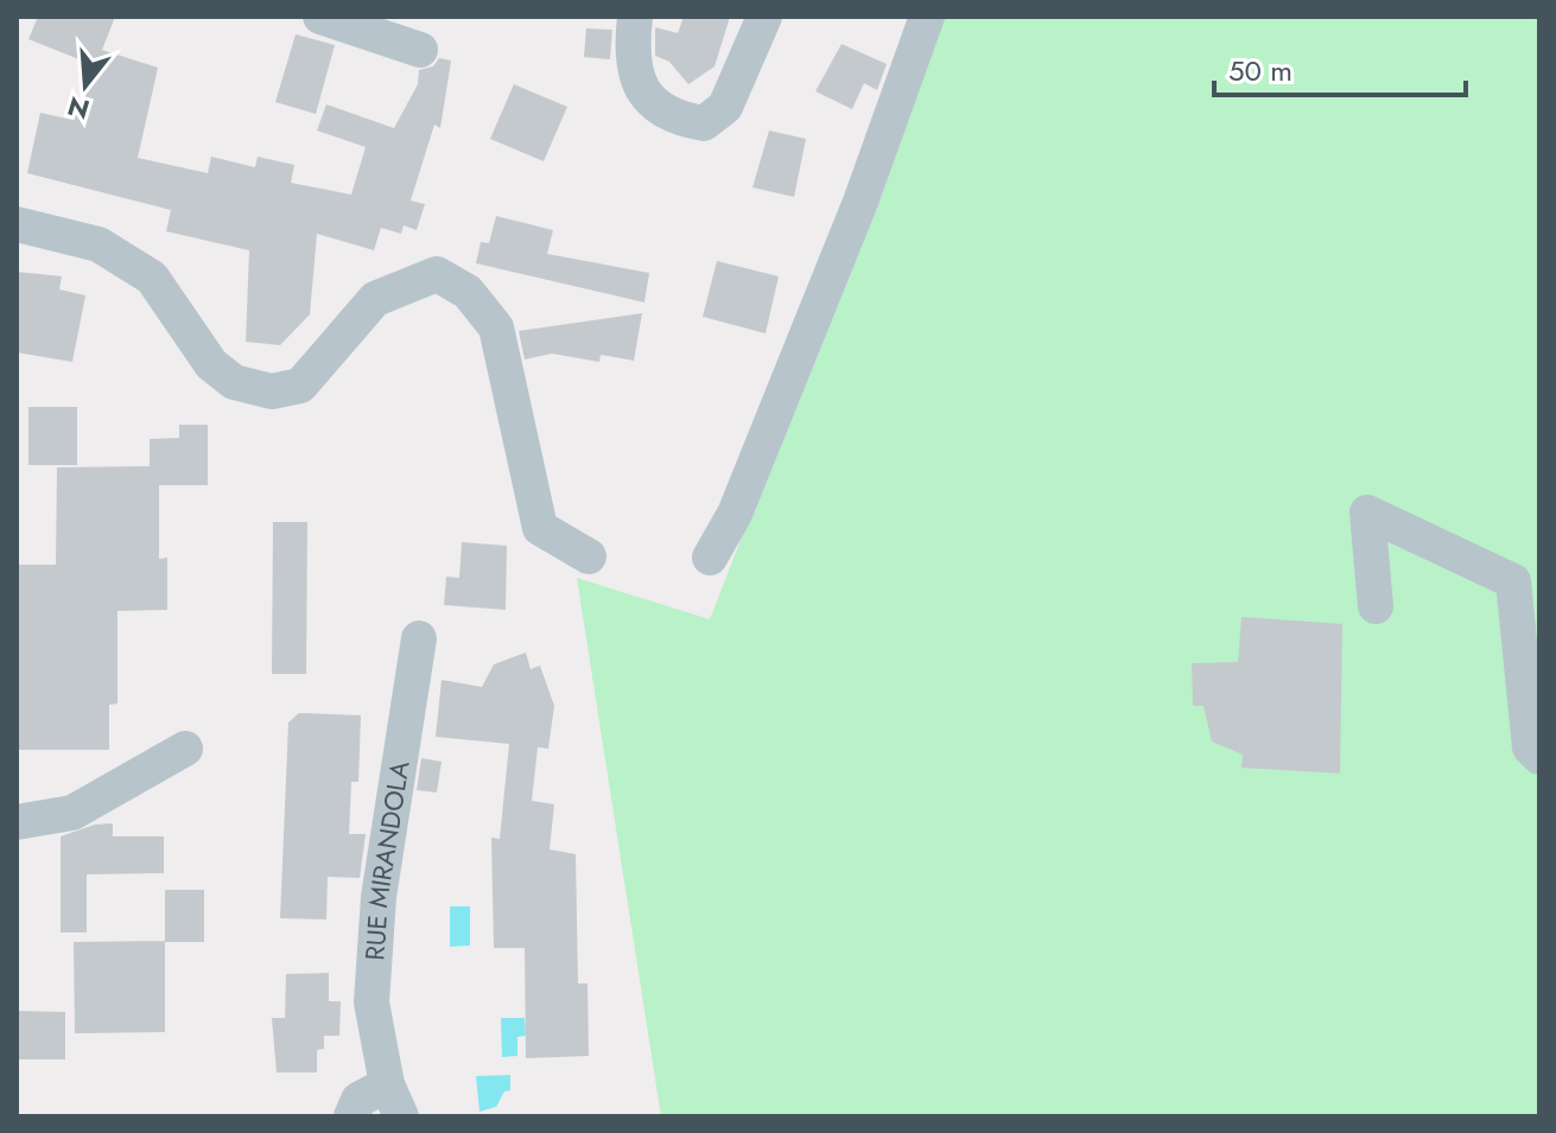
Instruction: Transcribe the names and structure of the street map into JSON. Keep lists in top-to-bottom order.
{
  "streets": {
    "street": ["RUE MIRANDOLA"]
  },
  "scale_bar": "50 m",
  "north": "bottom"
}
